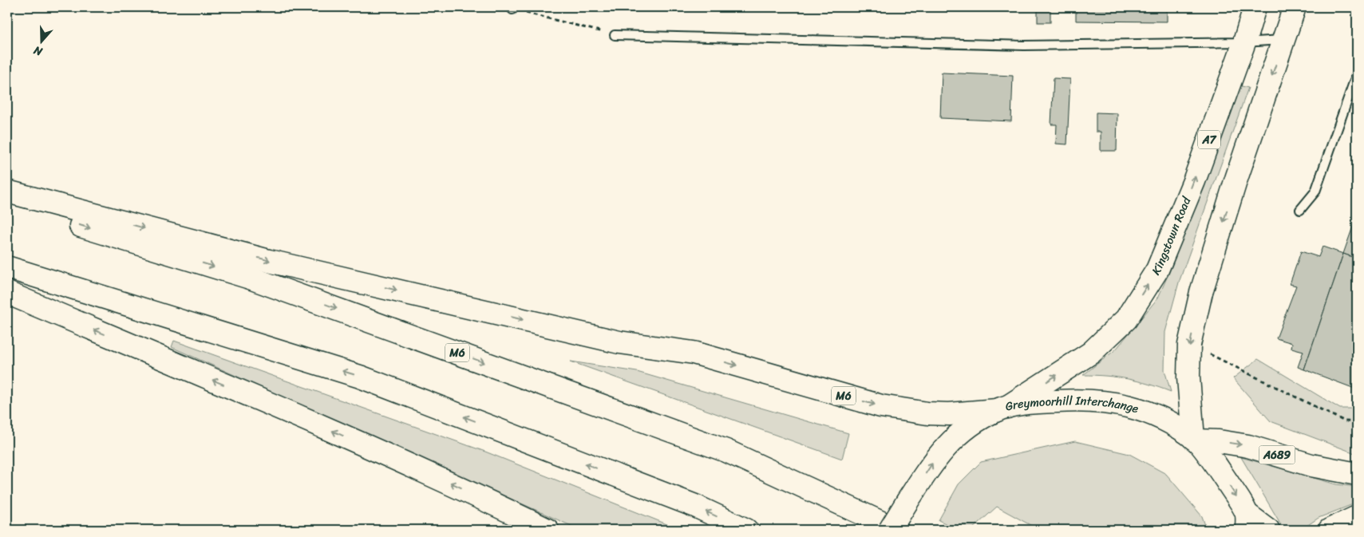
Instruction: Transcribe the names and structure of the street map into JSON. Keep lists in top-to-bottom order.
{
  "streets": {
    "main road": [
      "A7",
      "Kingstown Road",
      "M6",
      "Greymoorhill Interchange",
      "A689"
    ]
  },
  "crossings": [
    ["Kingstown Road", "M6"],
    ["Kingstown Road", "Greymoorhill Interchange"],
    ["M6", "Greymoorhill Interchange"],
    ["Greymoorhill Interchange", "A689"]
  ],
  "north": "bottom"
}
